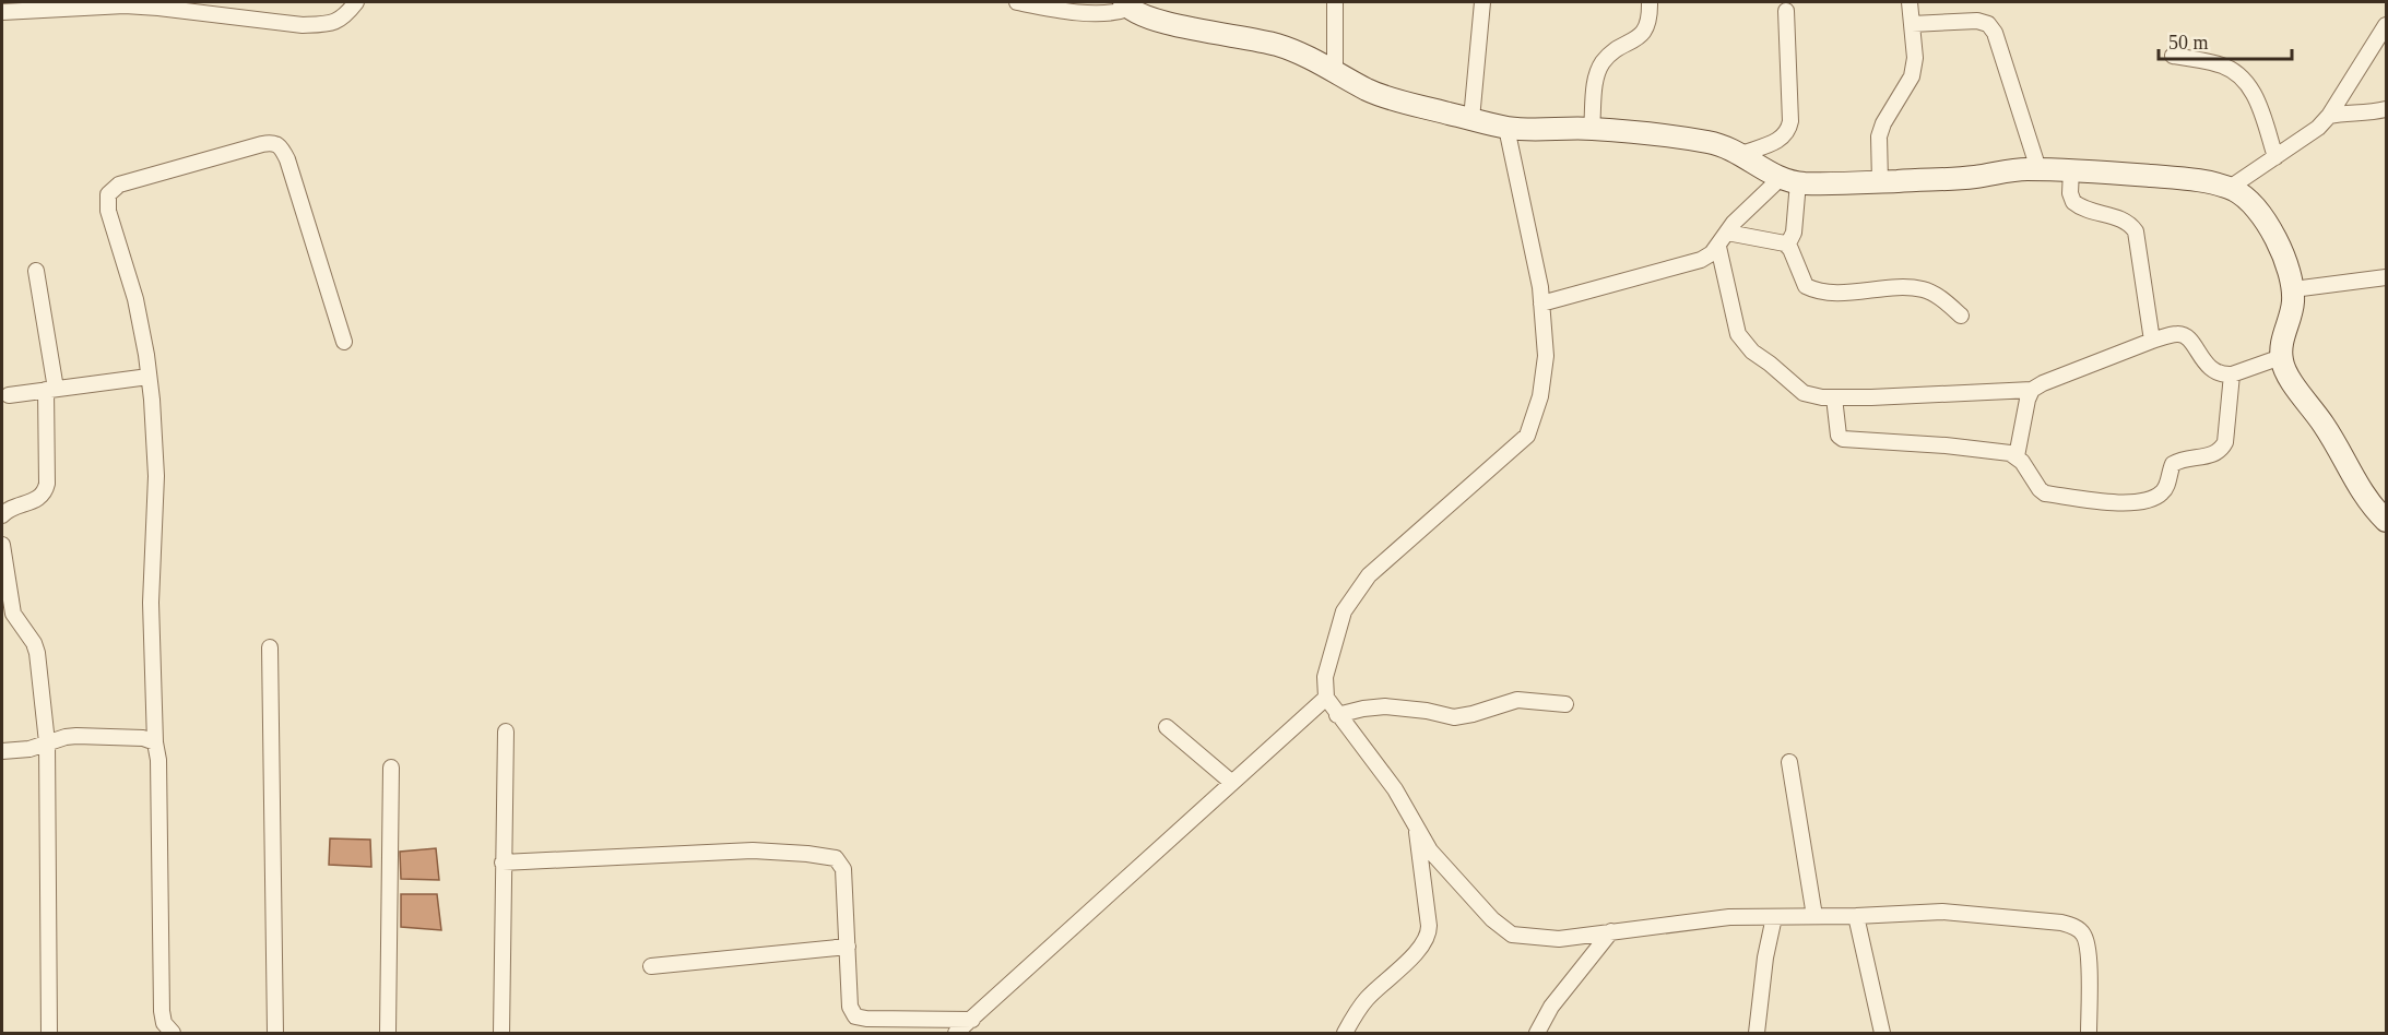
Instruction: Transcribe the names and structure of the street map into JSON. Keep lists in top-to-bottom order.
{
  "scale_bar": "50 m"
}
